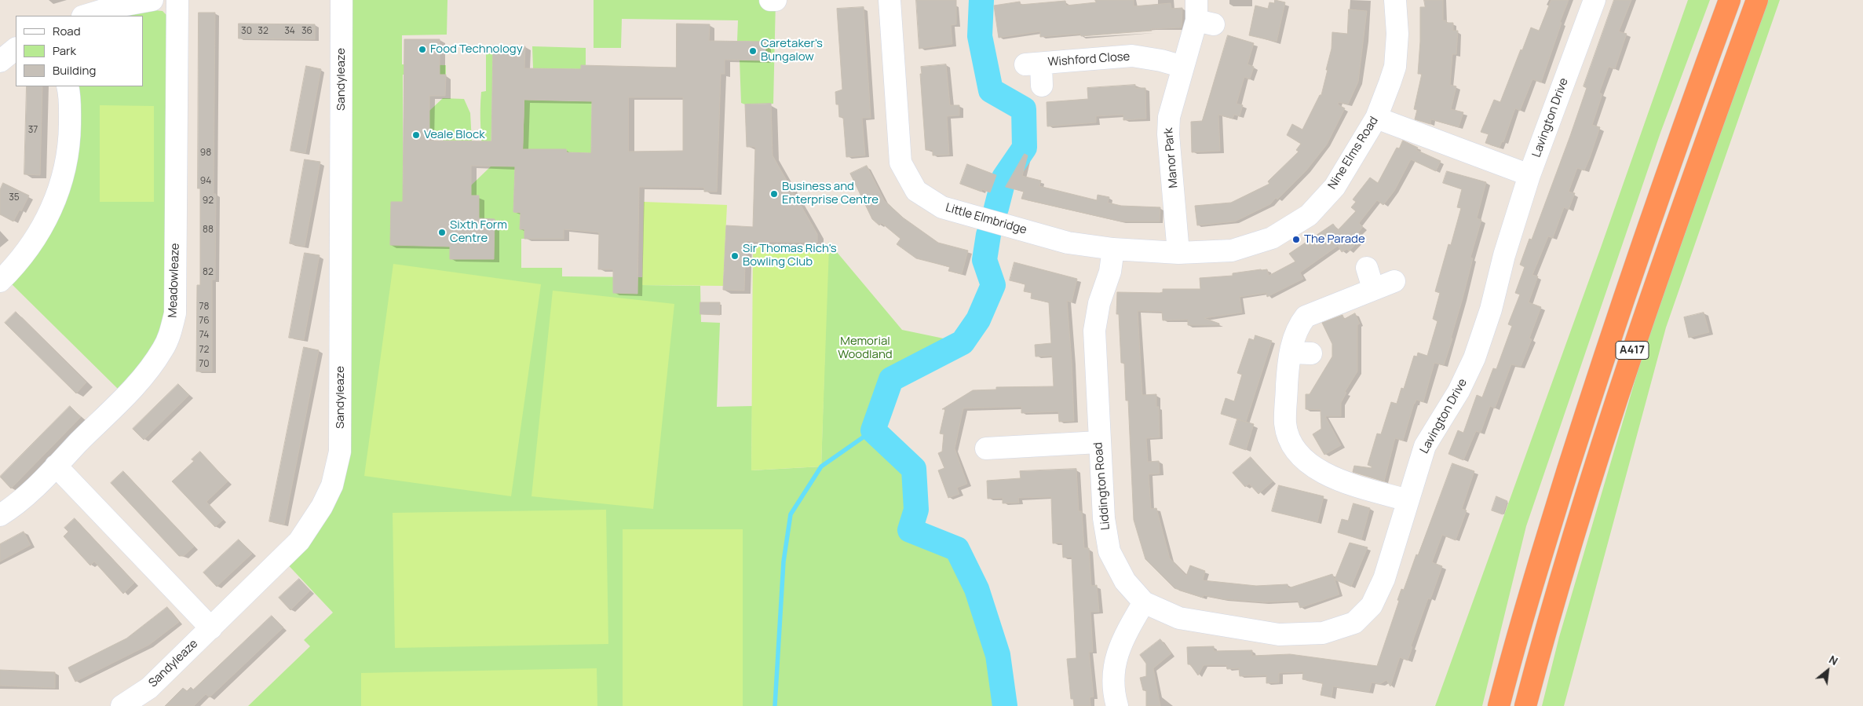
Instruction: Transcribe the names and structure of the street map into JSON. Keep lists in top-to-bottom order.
{
  "streets": {
    "highway": ["A417"],
    "street": [
      "Wishford Close",
      "Sandyleaze",
      "Lavington Drive",
      "Nine Elms Road",
      "Manor Park",
      "Little Elmbridge",
      "Meadowleaze",
      "Liddington Road"
    ]
  },
  "crossings": [
    ["Wishford Close", "Manor Park"],
    ["Lavington Drive", "Liddington Road"],
    ["Nine Elms Road", "Manor Park"],
    ["Nine Elms Road", "Little Elmbridge"],
    ["Nine Elms Road", "Liddington Road"],
    ["Little Elmbridge", "Liddington Road"]
  ],
  "parks": ["Memorial Woodland"],
  "places": [
    "Food Technology",
    "Caretaker's Bungalow",
    "Veale Block",
    "Business and Enterprise Centre",
    "Sixth Form Centre",
    "The Parade",
    "Sir Thomas Rich's Bowling Club"
  ],
  "house_numbers": [
    "30",
    "32",
    "34",
    "36",
    "37",
    "98",
    "94",
    "35",
    "92",
    "88",
    "82",
    "78",
    "76",
    "74",
    "72",
    "70"
  ],
  "legend": ["Road", "Park", "Building"],
  "north": "top right"
}
